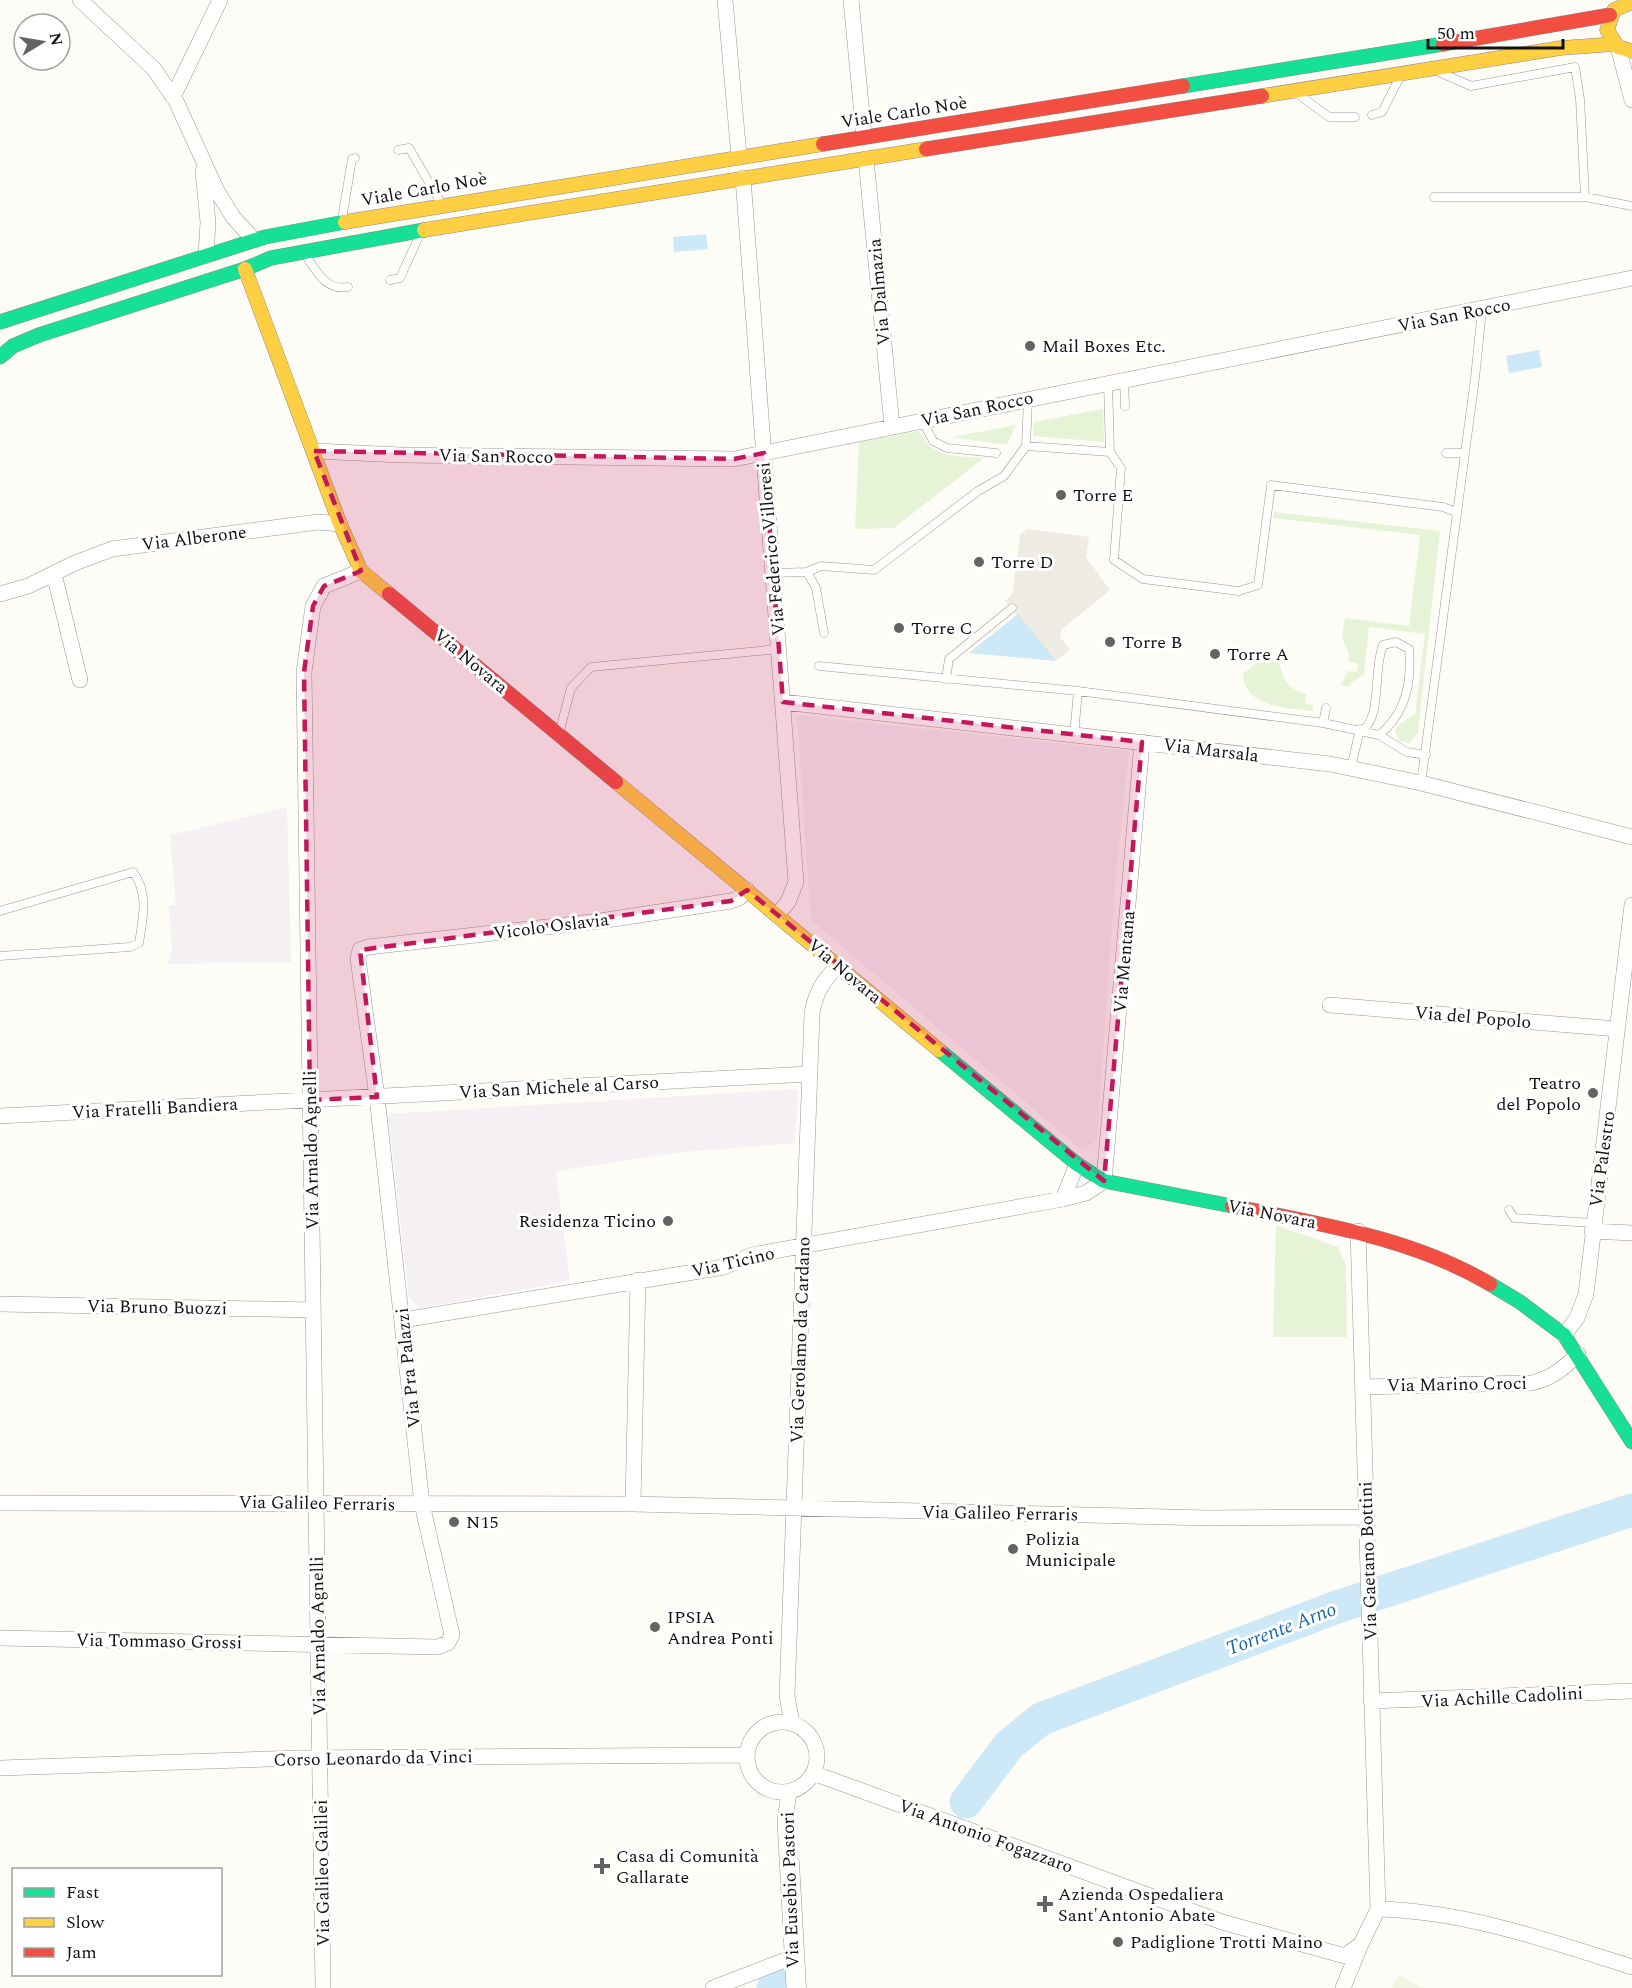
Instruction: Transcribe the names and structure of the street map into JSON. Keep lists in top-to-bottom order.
{
  "streets": {
    "main road": ["Viale Carlo Noè", "Via Novara"],
    "street": [
      "Via Dalmazia",
      "Via San Rocco",
      "Via Alberone",
      "Via Federico Villoresi",
      "Via Marsala",
      "Vicolo Oslavia",
      "Via Mentana",
      "Via del Popolo",
      "Via San Michele al Carso",
      "Via Fratelli Bandiera",
      "Via Arnaldo Agnelli",
      "Via Palestro",
      "Via Ticino",
      "Via Bruno Buozzi",
      "Via Gerolamo da Cardano",
      "Via Pra Palazzi",
      "Via Marino Croci",
      "Via Galileo Ferraris",
      "Via Gaetano Bottini",
      "Via Tommaso Grossi",
      "Via Achille Cadolini",
      "Corso Leonardo da Vinci",
      "Via Antonio Fogazzaro",
      "Via Galileo Galilei",
      "Via Eusebio Pastori"
    ]
  },
  "crossings": [
    ["Via Dalmazia", "Via San Rocco"],
    ["Via San Rocco", "Via Federico Villoresi"],
    ["Via San Rocco", "Via Novara"],
    ["Via Alberone", "Via Novara"],
    ["Via Federico Villoresi", "Via Novara"],
    ["Via Federico Villoresi", "Via Marsala"],
    ["Via Novara", "Vicolo Oslavia"],
    ["Via Novara", "Via Mentana"],
    ["Via Novara", "Via Arnaldo Agnelli"],
    ["Via Novara", "Via Palestro"],
    ["Via Novara", "Via Ticino"],
    ["Via Novara", "Via Gerolamo da Cardano"],
    ["Via Novara", "Via Marino Croci"],
    ["Via Novara", "Via Gaetano Bottini"],
    ["Via Marsala", "Via Mentana"],
    ["Vicolo Oslavia", "Via Pra Palazzi"],
    ["Via Mentana", "Via Ticino"],
    ["Via del Popolo", "Via Palestro"],
    ["Via San Michele al Carso", "Via Fratelli Bandiera"],
    ["Via San Michele al Carso", "Via Arnaldo Agnelli"],
    ["Via San Michele al Carso", "Via Gerolamo da Cardano"],
    ["Via San Michele al Carso", "Via Pra Palazzi"],
    ["Via Fratelli Bandiera", "Via Arnaldo Agnelli"],
    ["Via Arnaldo Agnelli", "Via Bruno Buozzi"],
    ["Via Arnaldo Agnelli", "Via Pra Palazzi"],
    ["Via Arnaldo Agnelli", "Via Galileo Ferraris"],
    ["Via Arnaldo Agnelli", "Via Tommaso Grossi"],
    ["Via Arnaldo Agnelli", "Corso Leonardo da Vinci"],
    ["Via Arnaldo Agnelli", "Via Galileo Galilei"],
    ["Via Ticino", "Via Gerolamo da Cardano"],
    ["Via Ticino", "Via Pra Palazzi"],
    ["Via Gerolamo da Cardano", "Via Galileo Ferraris"],
    ["Via Gerolamo da Cardano", "Corso Leonardo da Vinci"],
    ["Via Gerolamo da Cardano", "Via Antonio Fogazzaro"],
    ["Via Gerolamo da Cardano", "Via Eusebio Pastori"],
    ["Via Pra Palazzi", "Via Galileo Ferraris"],
    ["Via Pra Palazzi", "Via Tommaso Grossi"],
    ["Via Marino Croci", "Via Gaetano Bottini"],
    ["Via Galileo Ferraris", "Via Gaetano Bottini"],
    ["Via Gaetano Bottini", "Via Achille Cadolini"],
    ["Corso Leonardo da Vinci", "Via Antonio Fogazzaro"],
    ["Corso Leonardo da Vinci", "Via Galileo Galilei"],
    ["Corso Leonardo da Vinci", "Via Eusebio Pastori"],
    ["Via Antonio Fogazzaro", "Via Eusebio Pastori"]
  ],
  "water": ["Torrente Arno"],
  "places": {
    "other": [
      "Mail Boxes Etc.",
      "Torre E",
      "Torre D",
      "Torre C",
      "Torre B",
      "Torre A",
      "Teatro del Popolo",
      "Residenza Ticino",
      "N15",
      "Polizia Municipale",
      "IPSIA Andrea Ponti",
      "Padiglione Trotti Maino"
    ],
    "health": ["Casa di Comunità Gallarate", "Azienda Ospedaliera Sant'Antonio Abate"]
  },
  "legend": ["Fast", "Slow", "Jam"],
  "scale_bar": "50 m",
  "north": "right"
}
